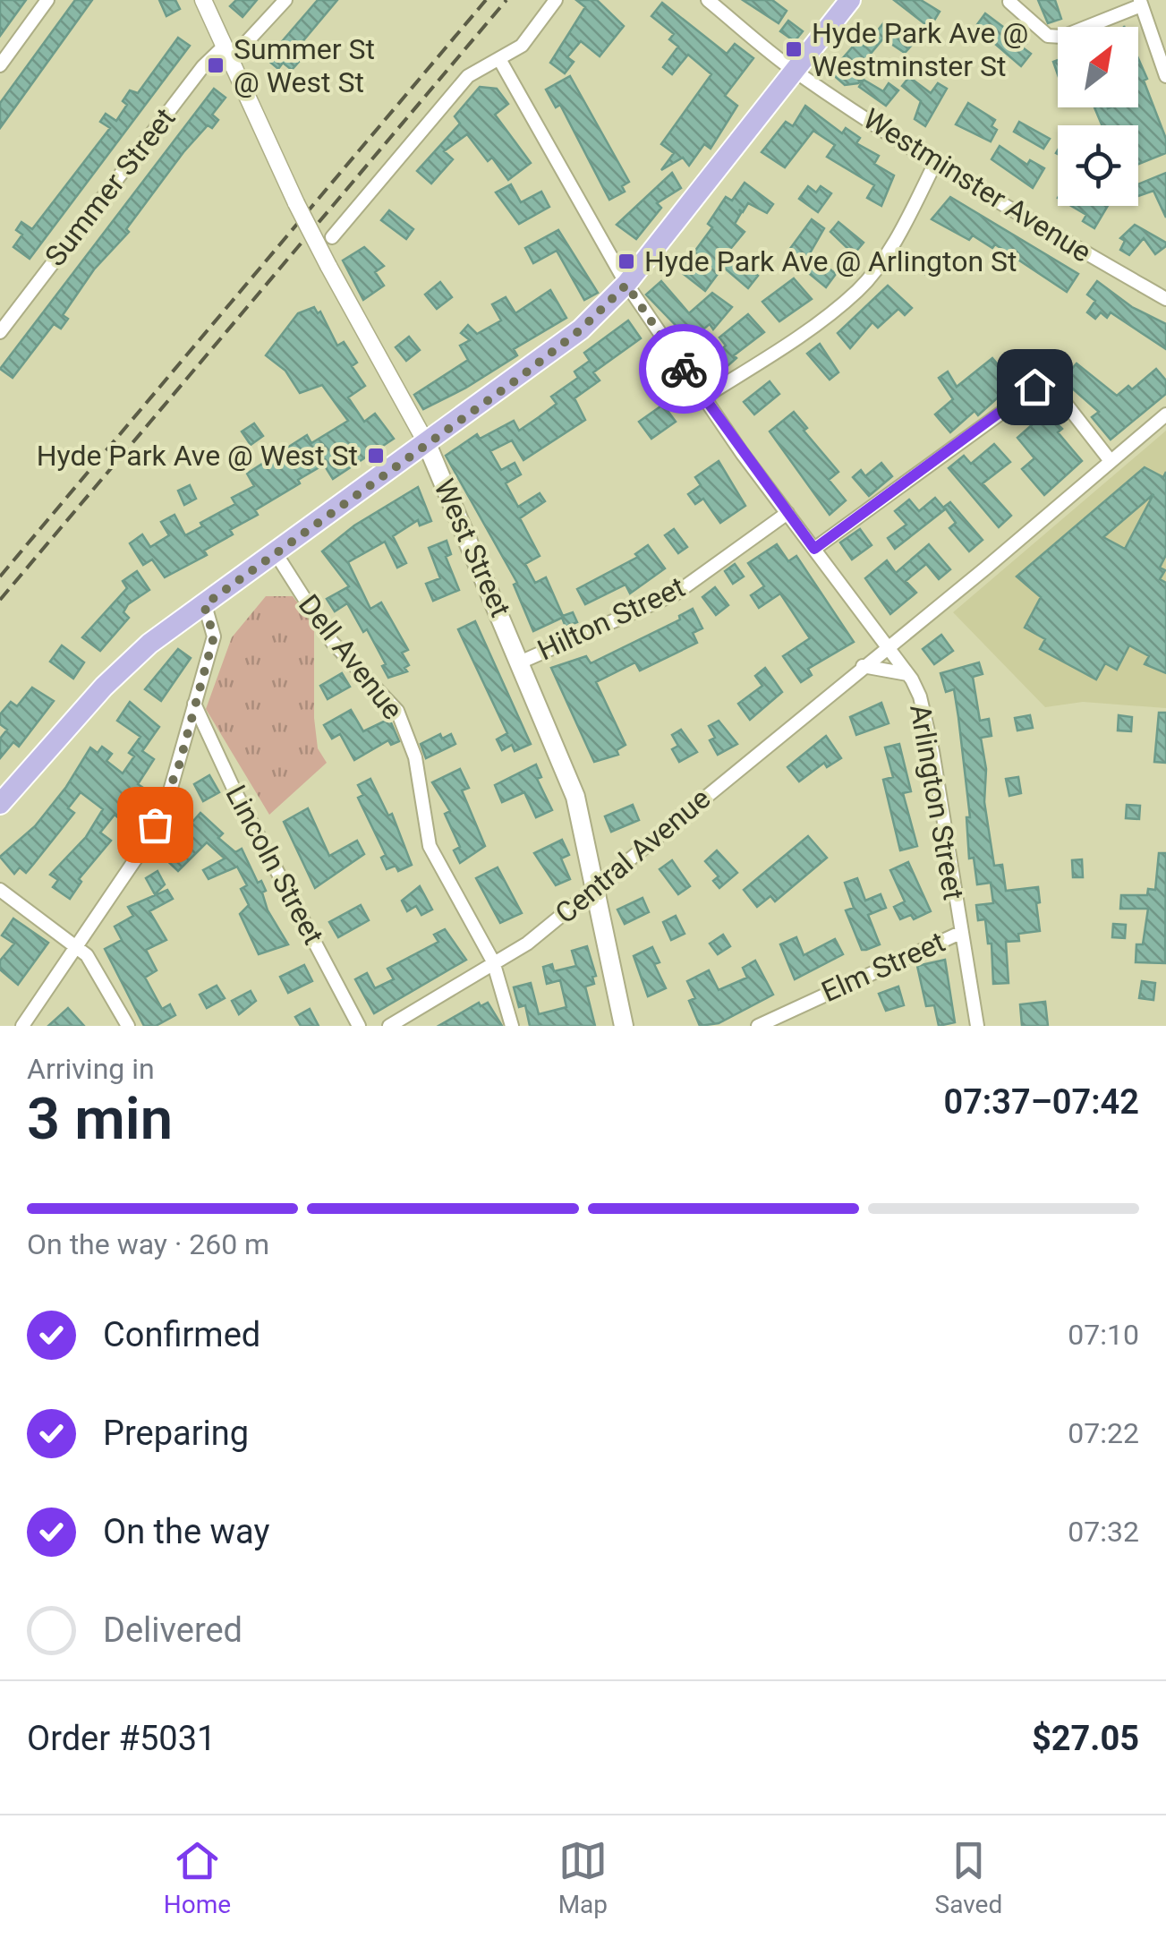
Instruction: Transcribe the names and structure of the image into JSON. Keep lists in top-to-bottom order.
{
  "streets": {
    "main road": ["West Street"],
    "street": [
      "Westminster Avenue",
      "Summer Street",
      "Hilton Street",
      "Dell Avenue",
      "Arlington Street",
      "Central Avenue",
      "Lincoln Street",
      "Elm Street"
    ]
  },
  "crossings": [
    ["Summer Street", "West Street"],
    ["West Street", "Hilton Street"],
    ["West Street", "Central Avenue"],
    ["Hilton Street", "Arlington Street"],
    ["Dell Avenue", "Central Avenue"],
    ["Arlington Street", "Central Avenue"],
    ["Arlington Street", "Elm Street"]
  ],
  "places": {
    "transit": [
      "Hyde Park Ave @ Westminster St",
      "Summer St @ West St",
      "Hyde Park Ave @ Arlington St",
      "Hyde Park Ave @ West St"
    ]
  },
  "north": "top right",
  "page": {
    "heading": ["3 min", "Arriving in", "07:37–07:42"],
    "panel": ["Order #5031", "$27.05"],
    "bar": "On the way · 260 m",
    "list": [
      ["Confirmed", "07:10"],
      ["Preparing", "07:22"],
      ["On the way", "07:32"],
      "Delivered"
    ],
    "tabs": ["Home", "Map", "Saved"]
  }
}
